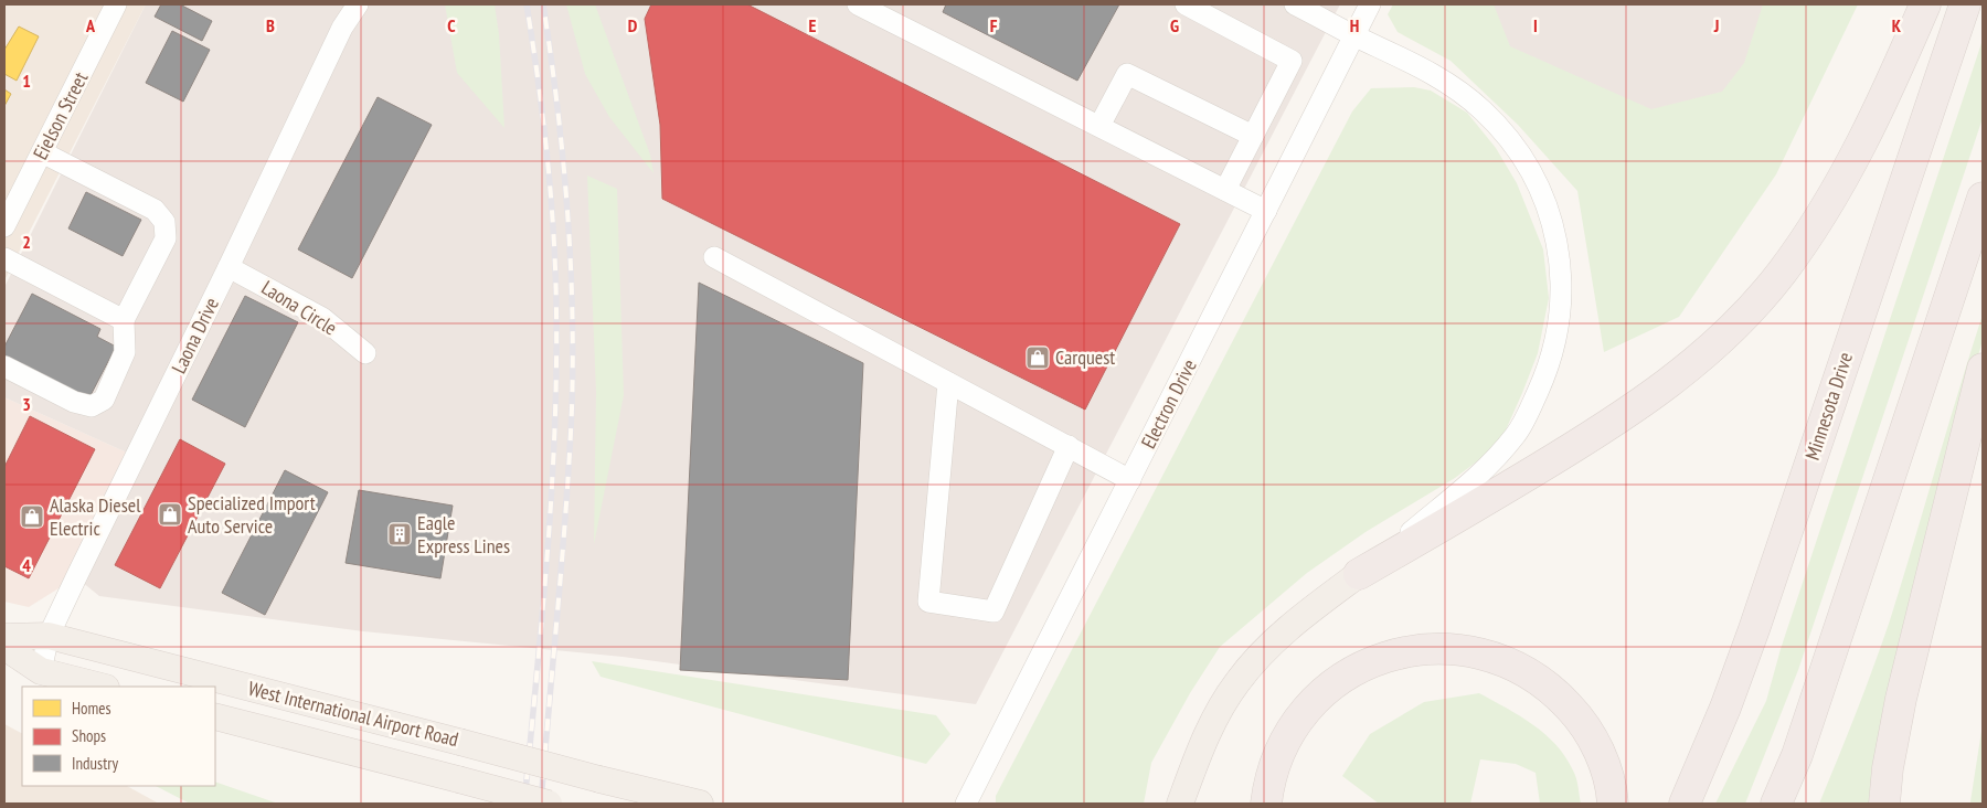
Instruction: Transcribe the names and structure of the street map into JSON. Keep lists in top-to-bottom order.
{
  "streets": {
    "highway": ["Minnesota Drive"],
    "main road": ["West International Airport Road"],
    "street": [
      "Eielson Street",
      "Laona Circle",
      "Laona Drive",
      "Electron Drive"
    ]
  },
  "crossings": [
    ["Laona Circle", "Laona Drive"],
    ["Laona Drive", "West International Airport Road"]
  ],
  "places": {
    "shop": ["Carquest", "Specialized Import Auto Service", "Alaska Diesel Electric"],
    "building": ["Eagle Express Lines"]
  },
  "legend": ["Homes", "Shops", "Industry"],
  "grid": {
    "columns": [
      "A",
      "B",
      "C",
      "D",
      "E",
      "F",
      "G",
      "H",
      "I",
      "J",
      "K"
    ],
    "rows": [
      "1",
      "2",
      "3",
      "4"
    ]
  }
}
